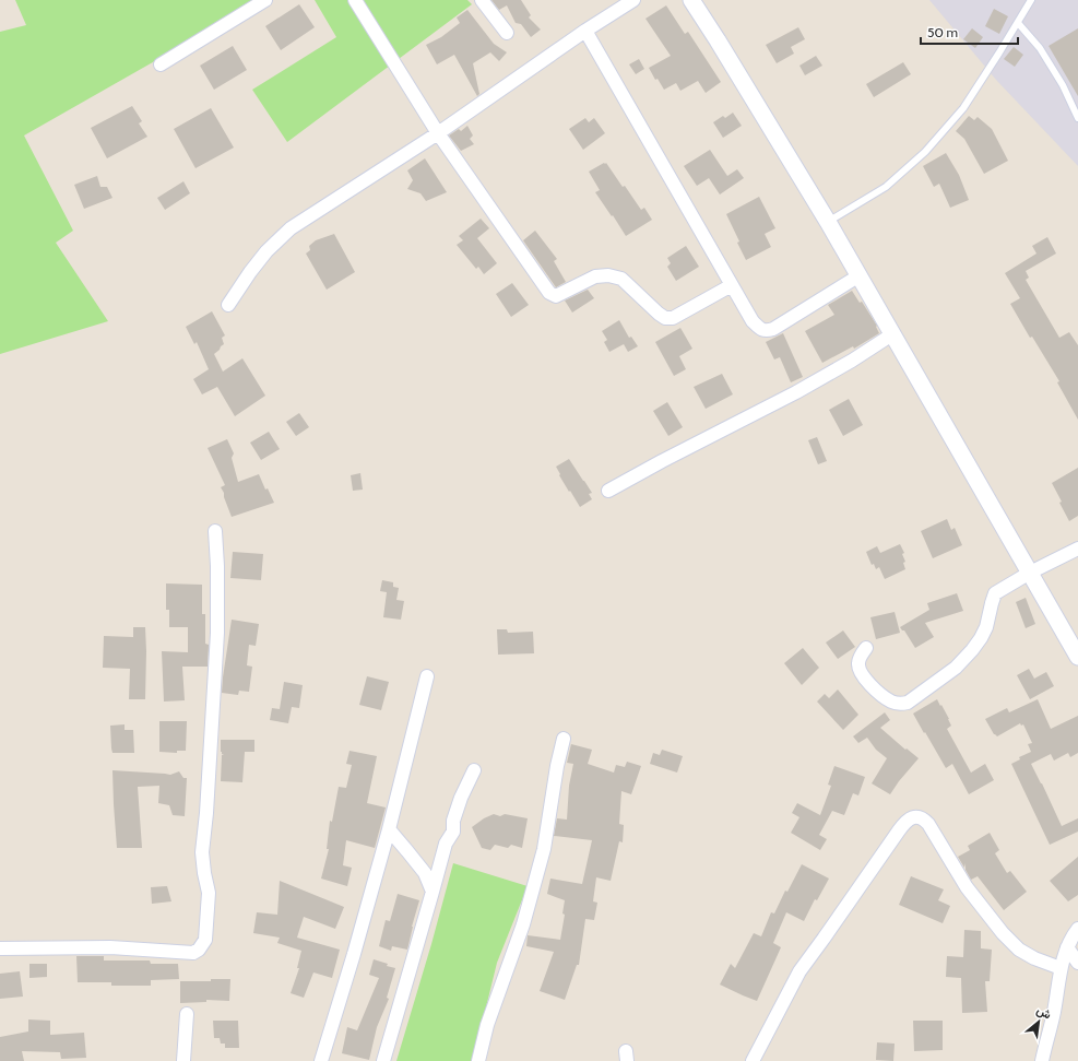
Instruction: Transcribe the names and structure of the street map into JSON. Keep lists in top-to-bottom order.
{
  "scale_bar": "50 m",
  "north": "top right"
}
